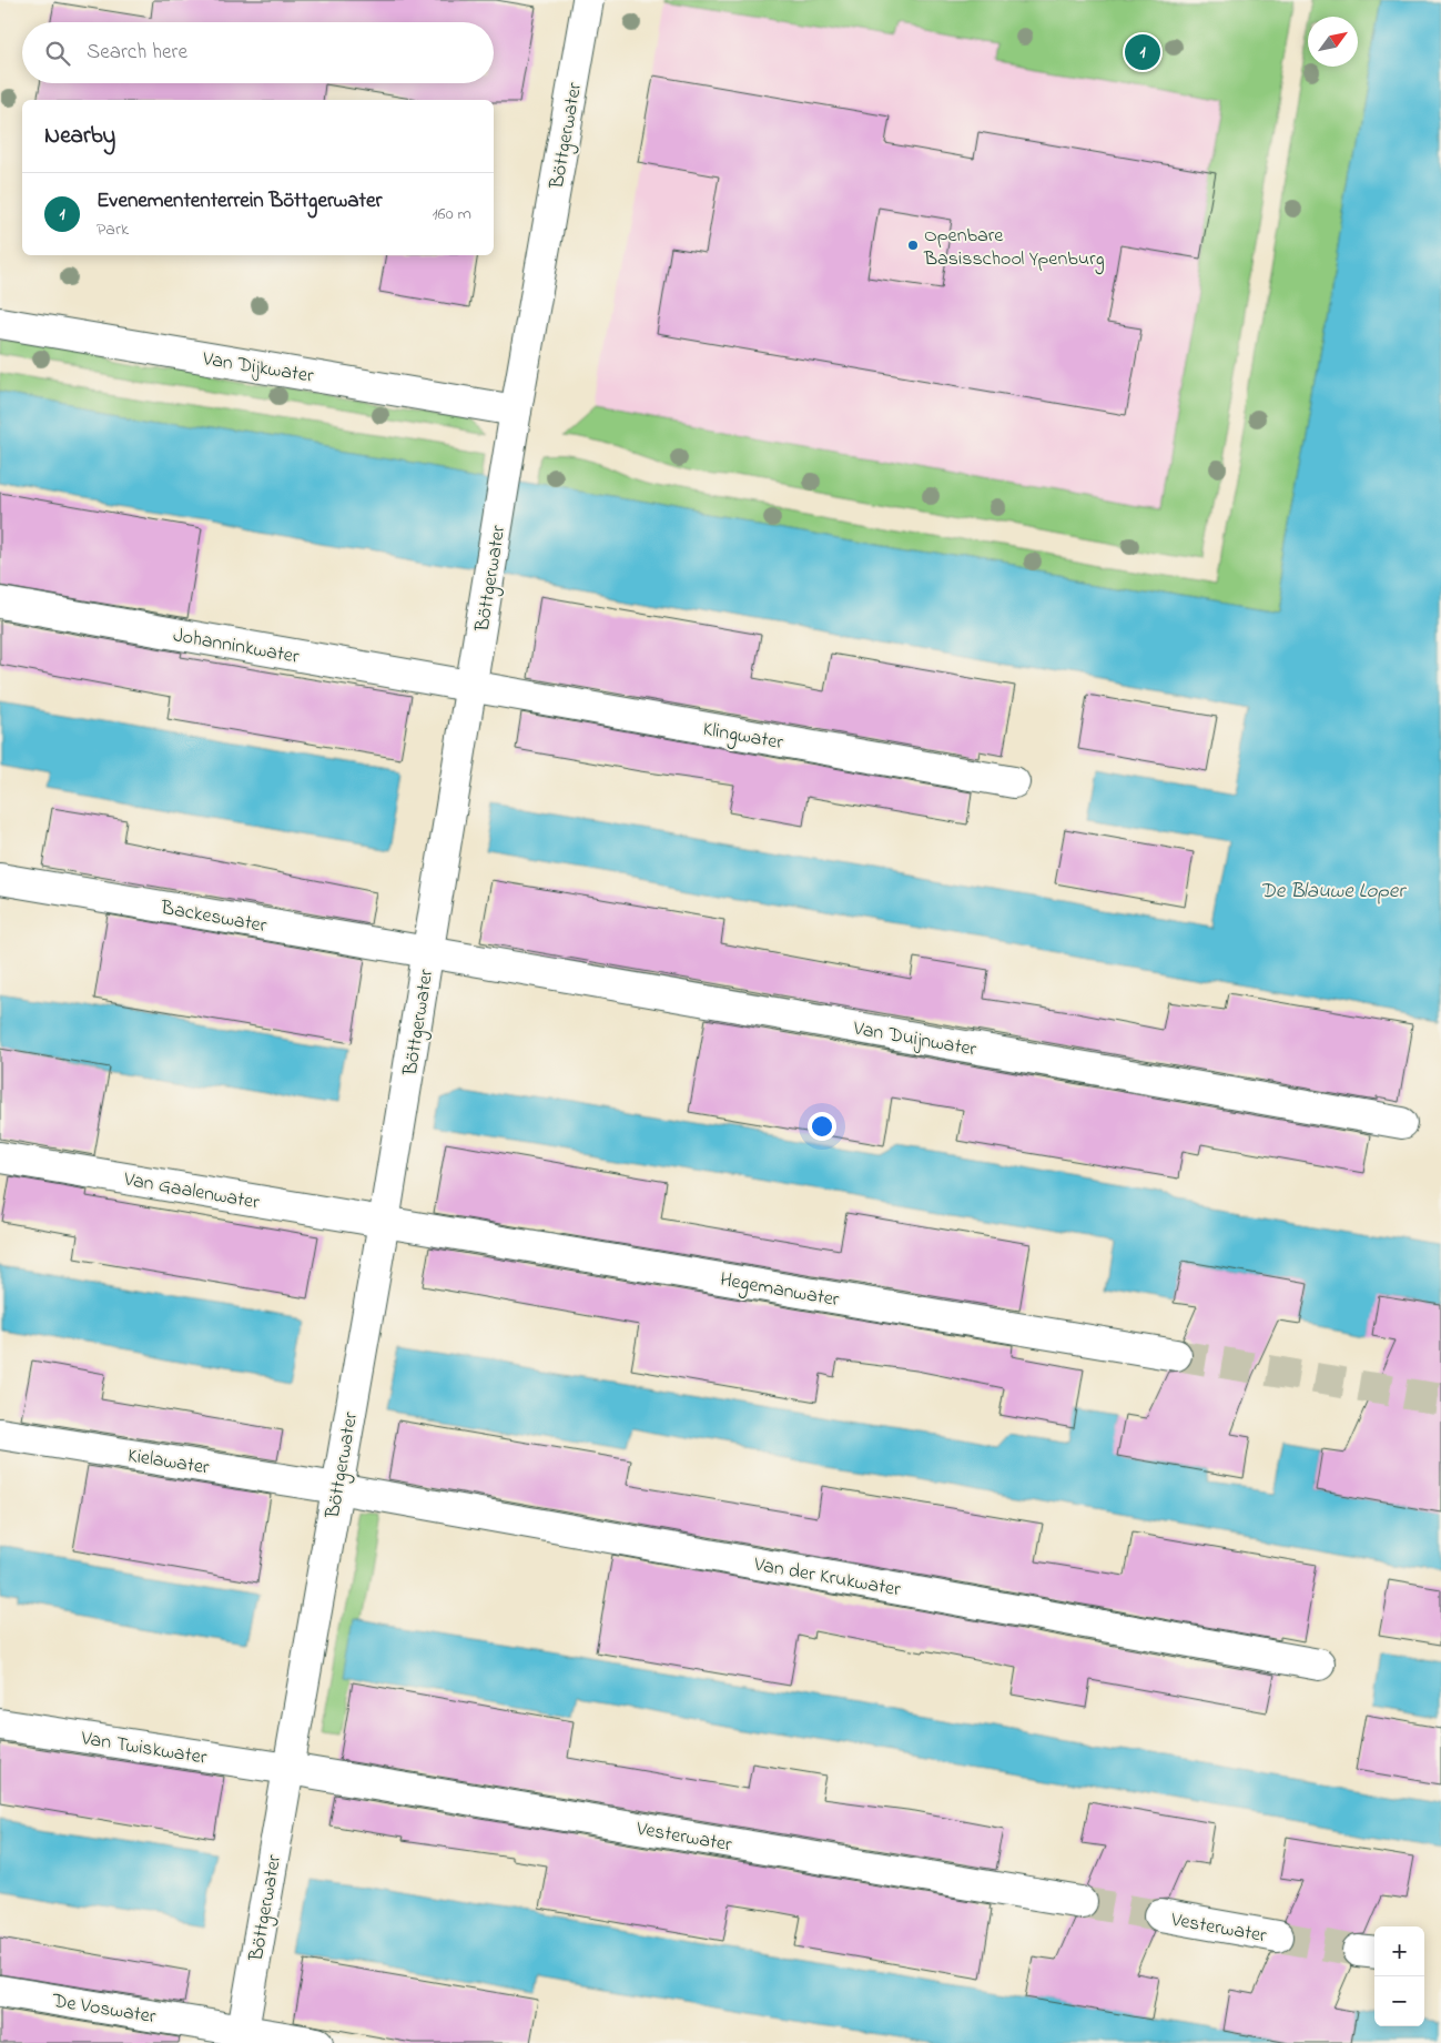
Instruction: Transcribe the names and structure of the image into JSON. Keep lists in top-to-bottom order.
{
  "streets": {
    "street": [
      "Böttgerwater",
      "Van Dijkwater",
      "Johanninkwater",
      "Klingwater",
      "Backeswater",
      "Van Duijnwater",
      "Van Gaalenwater",
      "Hegemanwater",
      "Kielawater",
      "Van der Krukwater",
      "Van Twiskwater",
      "Vesterwater",
      "De Voswater"
    ]
  },
  "crossings": [
    ["Böttgerwater", "Van Dijkwater"],
    ["Böttgerwater", "Johanninkwater"],
    ["Böttgerwater", "Klingwater"],
    ["Böttgerwater", "Backeswater"],
    ["Böttgerwater", "Van Duijnwater"],
    ["Böttgerwater", "Van Gaalenwater"],
    ["Böttgerwater", "Hegemanwater"],
    ["Böttgerwater", "Kielawater"],
    ["Böttgerwater", "Van der Krukwater"],
    ["Böttgerwater", "Van Twiskwater"],
    ["Böttgerwater", "Vesterwater"],
    ["Böttgerwater", "De Voswater"],
    ["Johanninkwater", "Klingwater"],
    ["Backeswater", "Van Duijnwater"],
    ["Van Gaalenwater", "Hegemanwater"],
    ["Kielawater", "Van der Krukwater"],
    ["Van Twiskwater", "Vesterwater"]
  ],
  "water": ["De Blauwe Loper"],
  "places": ["Openbare Basisschool Ypenburg"],
  "north": "top right",
  "page": {
    "search": "Search here",
    "pins": "1",
    "heading": "Nearby",
    "list": [
      {
        "mark": "1",
        "name": "Evenemententerrein Böttgerwater",
        "note": "Park",
        "value": "160 m"
      }
    ],
    "map_buttons": ["+", "−"]
  }
}
